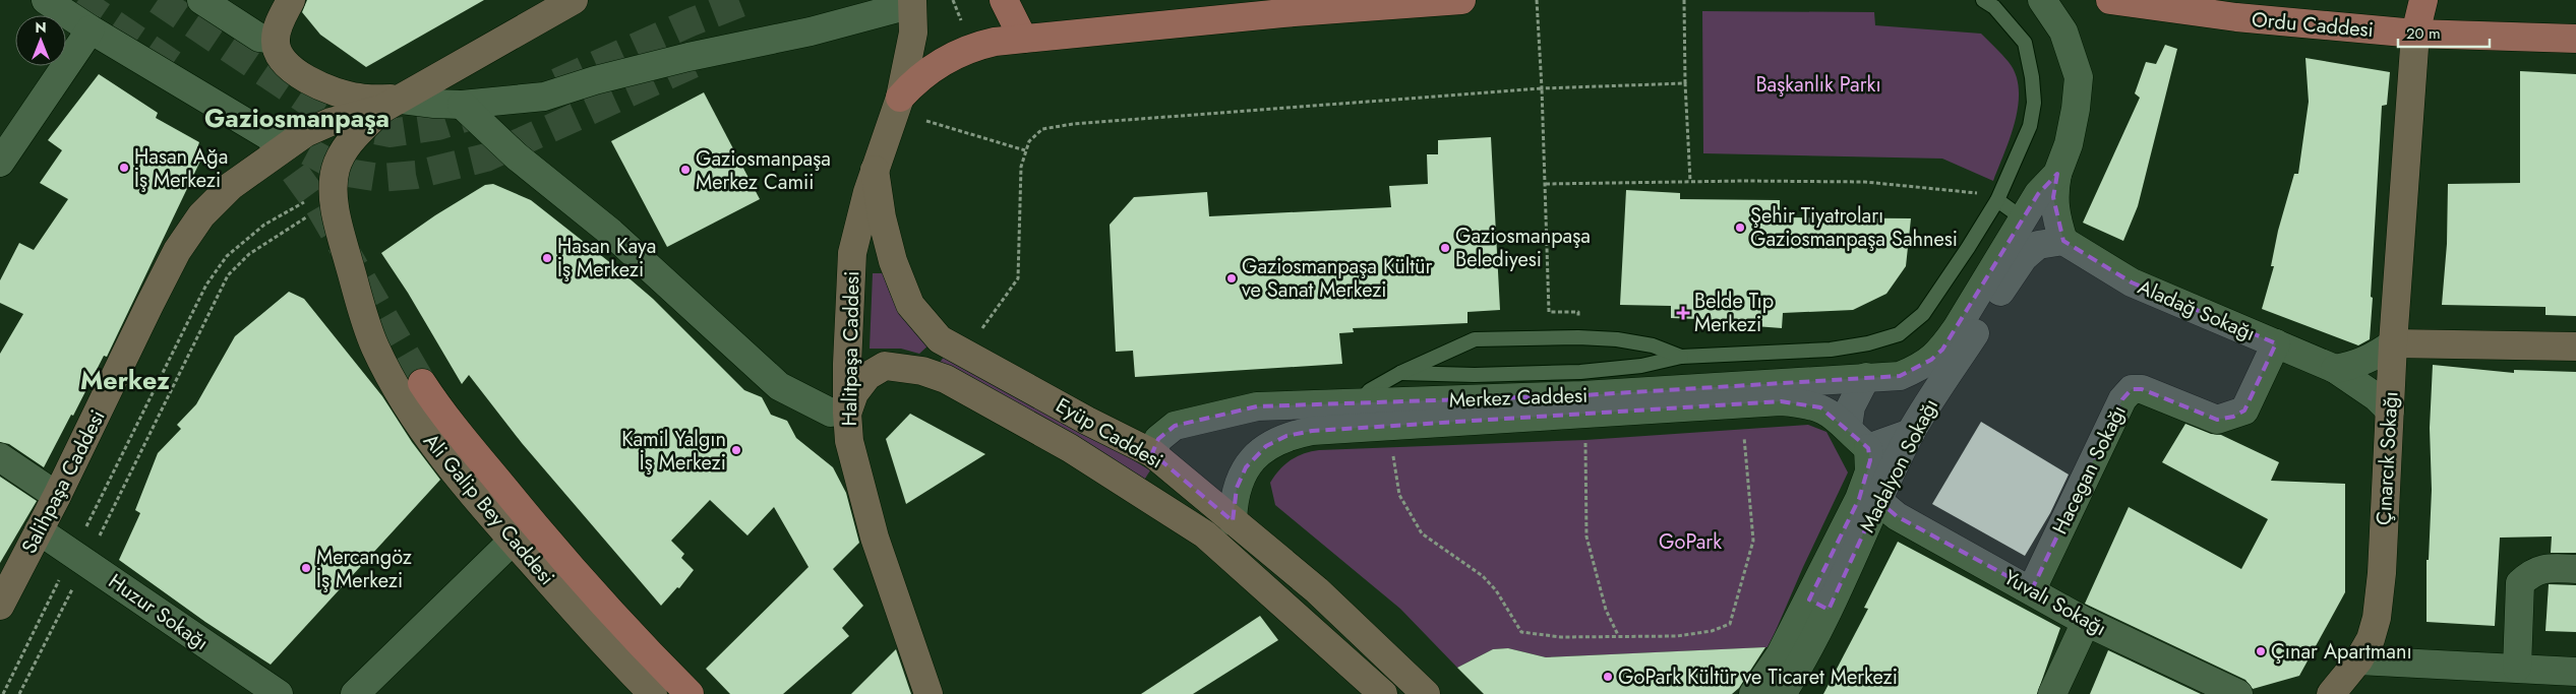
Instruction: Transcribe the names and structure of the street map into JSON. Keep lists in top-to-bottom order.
{
  "streets": {
    "main road": [
      "Ordu Caddesi",
      "Halitpaşa Caddesi",
      "Eyüp Caddesi",
      "Çınarcık Sokağı",
      "Salihpaşa Caddesi",
      "Ali Galip Bey Caddesi"
    ],
    "street": [
      "Aladağ Sokağı",
      "Merkez Caddesi",
      "Madalyon Sokağı",
      "Hacegan Sokağı",
      "Yuvalı Sokağı",
      "Huzur Sokağı"
    ]
  },
  "crossings": [
    ["Ordu Caddesi", "Çınarcık Sokağı"],
    ["Aladağ Sokağı", "Çınarcık Sokağı"],
    ["Aladağ Sokağı", "Madalyon Sokağı"],
    ["Aladağ Sokağı", "Hacegan Sokağı"],
    ["Halitpaşa Caddesi", "Eyüp Caddesi"],
    ["Merkez Caddesi", "Eyüp Caddesi"],
    ["Merkez Caddesi", "Madalyon Sokağı"],
    ["Madalyon Sokağı", "Yuvalı Sokağı"],
    ["Hacegan Sokağı", "Yuvalı Sokağı"],
    ["Salihpaşa Caddesi", "Ali Galip Bey Caddesi"],
    ["Salihpaşa Caddesi", "Huzur Sokağı"]
  ],
  "districts": ["Gaziosmanpaşa", "Merkez"],
  "parks": ["Başkanlık Parkı", "GoPark"],
  "places": {
    "other": [
      "Hasan Ağa İş Merkezi",
      "Gaziosmanpaşa Merkez Camii",
      "Şehir Tiyatroları Gaziosmanpaşa Sahnesi",
      "Gaziosmanpaşa Belediyesi",
      "Hasan Kaya İş Merkezi",
      "Gaziosmanpaşa Kültür ve Sanat Merkezi",
      "Kamil Yalgın İş Merkezi",
      "Mercangöz İş Merkezi",
      "Çınar Apartmanı",
      "GoPark Kültür ve Ticaret Merkezi"
    ],
    "health": ["Belde Tıp Merkezi"]
  },
  "scale_bar": "20 m",
  "north": "top"
}
